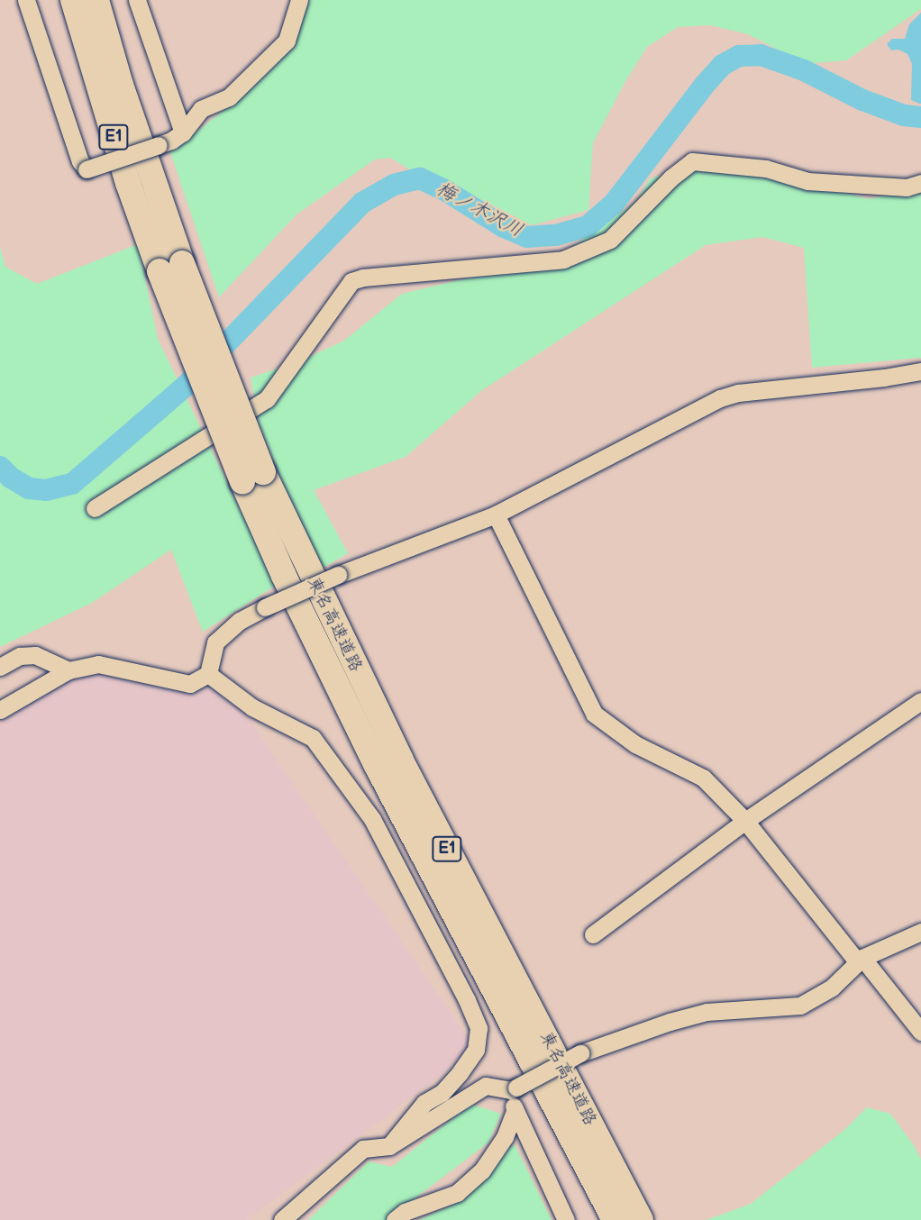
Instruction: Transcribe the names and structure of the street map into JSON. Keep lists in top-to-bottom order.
{
  "streets": {
    "highway": ["E1", "東名高速道路"]
  },
  "water": ["梅ノ木沢川"]
}
